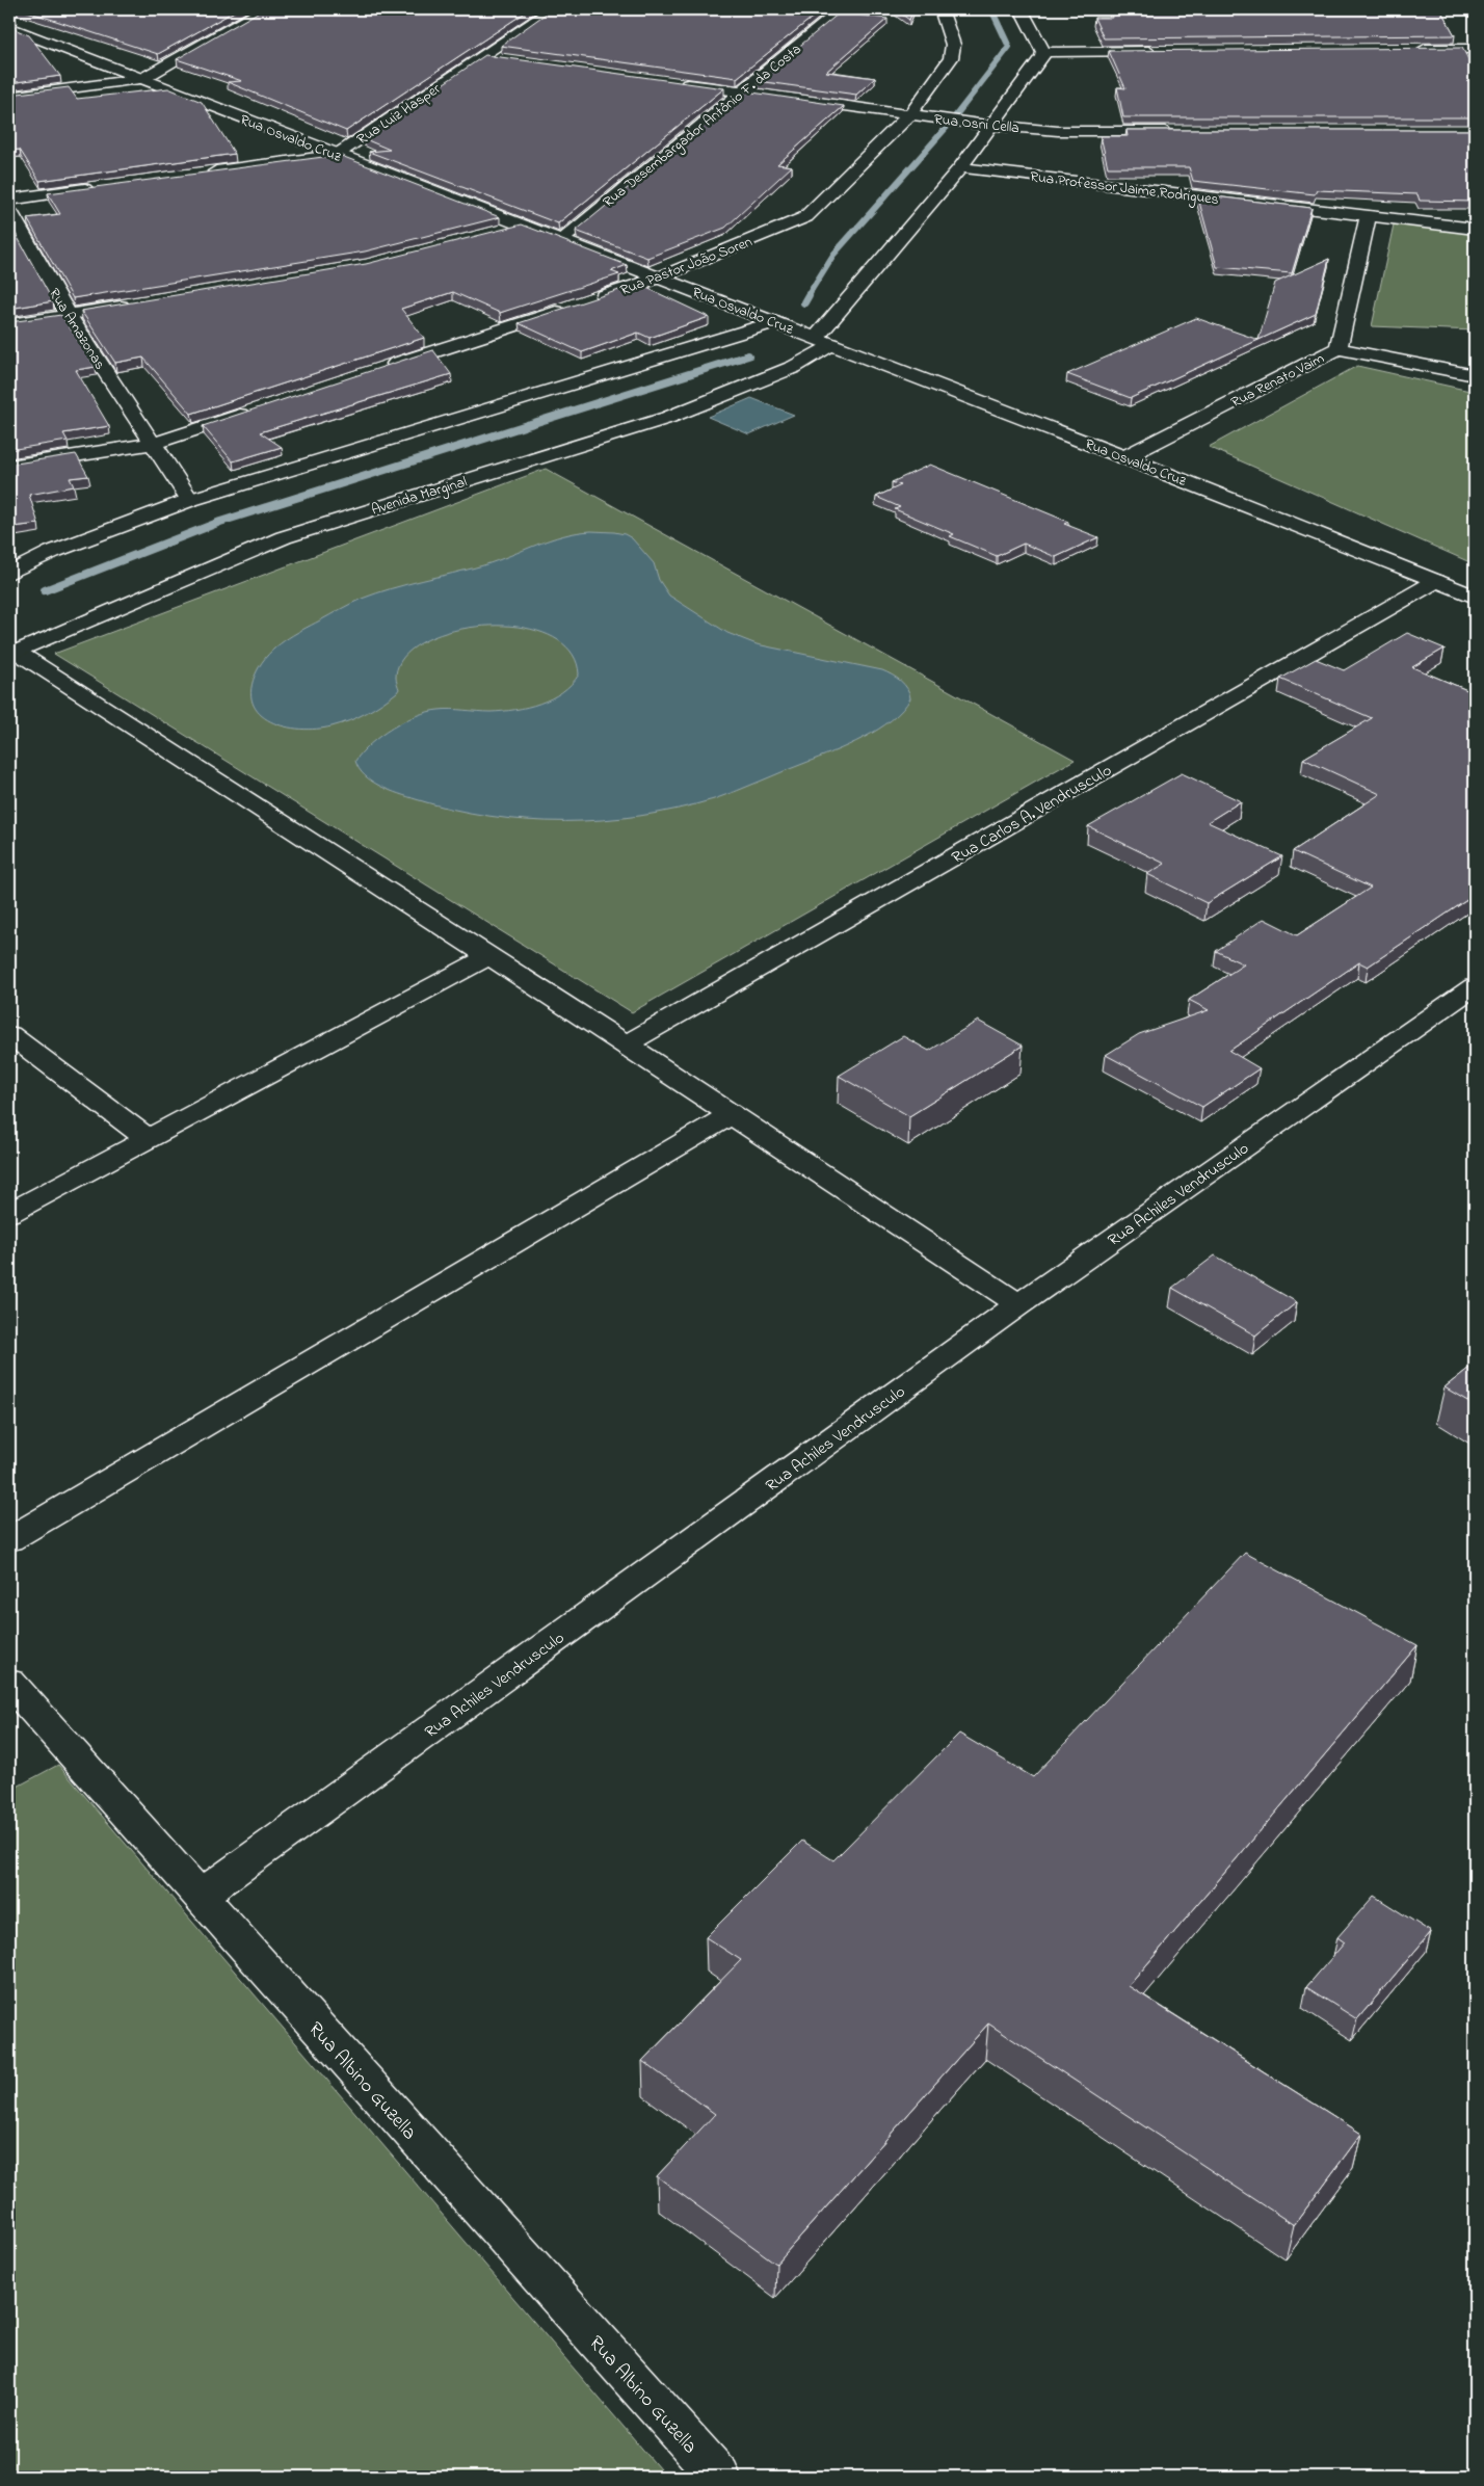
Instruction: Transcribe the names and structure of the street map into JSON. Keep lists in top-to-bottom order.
{
  "streets": {
    "main road": [
      "Rua Luiz Hasper",
      "Rua Osni Cella",
      "Rua Desembargador Antônio F. da Costa",
      "Rua Osvaldo Cruz",
      "Rua Professor Jaime Rodrigues",
      "Rua Pastor João Soren",
      "Rua Amazonas",
      "Rua Renato Vaim",
      "Avenida Marginal",
      "Rua Carlos A. Vendrusculo",
      "Rua Achiles Vendrusculo",
      "Rua Albino Guzella"
    ]
  },
  "crossings": [
    ["Rua Luiz Hasper", "Rua Osvaldo Cruz"],
    ["Rua Osni Cella", "Rua Desembargador Antônio F. da Costa"],
    ["Rua Osni Cella", "Rua Pastor João Soren"],
    ["Rua Desembargador Antônio F. da Costa", "Rua Osvaldo Cruz"],
    ["Rua Osvaldo Cruz", "Rua Pastor João Soren"],
    ["Rua Osvaldo Cruz", "Rua Renato Vaim"],
    ["Rua Osvaldo Cruz", "Avenida Marginal"],
    ["Rua Osvaldo Cruz", "Rua Carlos A. Vendrusculo"],
    ["Rua Professor Jaime Rodrigues", "Rua Renato Vaim"],
    ["Rua Achiles Vendrusculo", "Rua Albino Guzella"]
  ]
}
